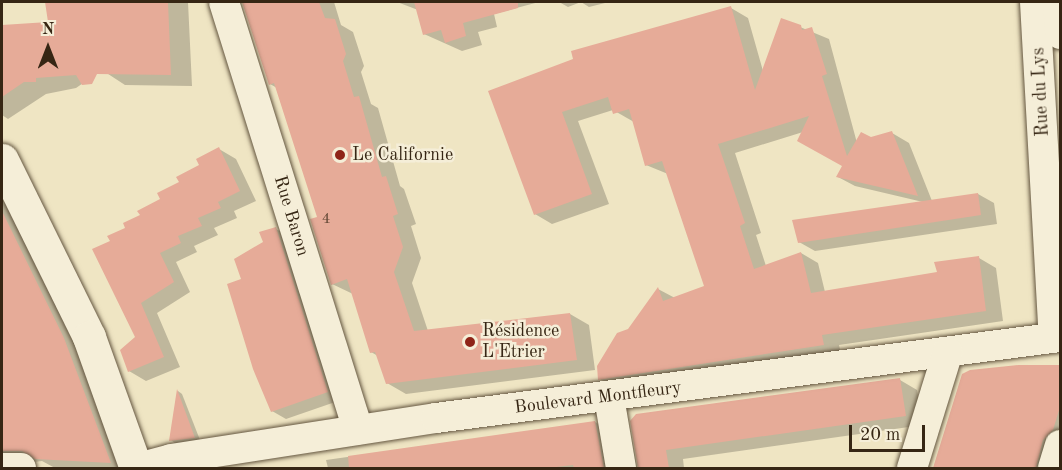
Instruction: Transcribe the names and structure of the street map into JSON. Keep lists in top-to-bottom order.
{
  "streets": {
    "street": ["Rue du Lys", "Rue Baron", "Boulevard Montfleury"]
  },
  "crossings": [
    ["Rue du Lys", "Boulevard Montfleury"],
    ["Rue Baron", "Boulevard Montfleury"]
  ],
  "places": ["Le Californie", "Résidence L'Etrier"],
  "house_numbers": ["4"],
  "scale_bar": "20 m",
  "north": "top"
}
